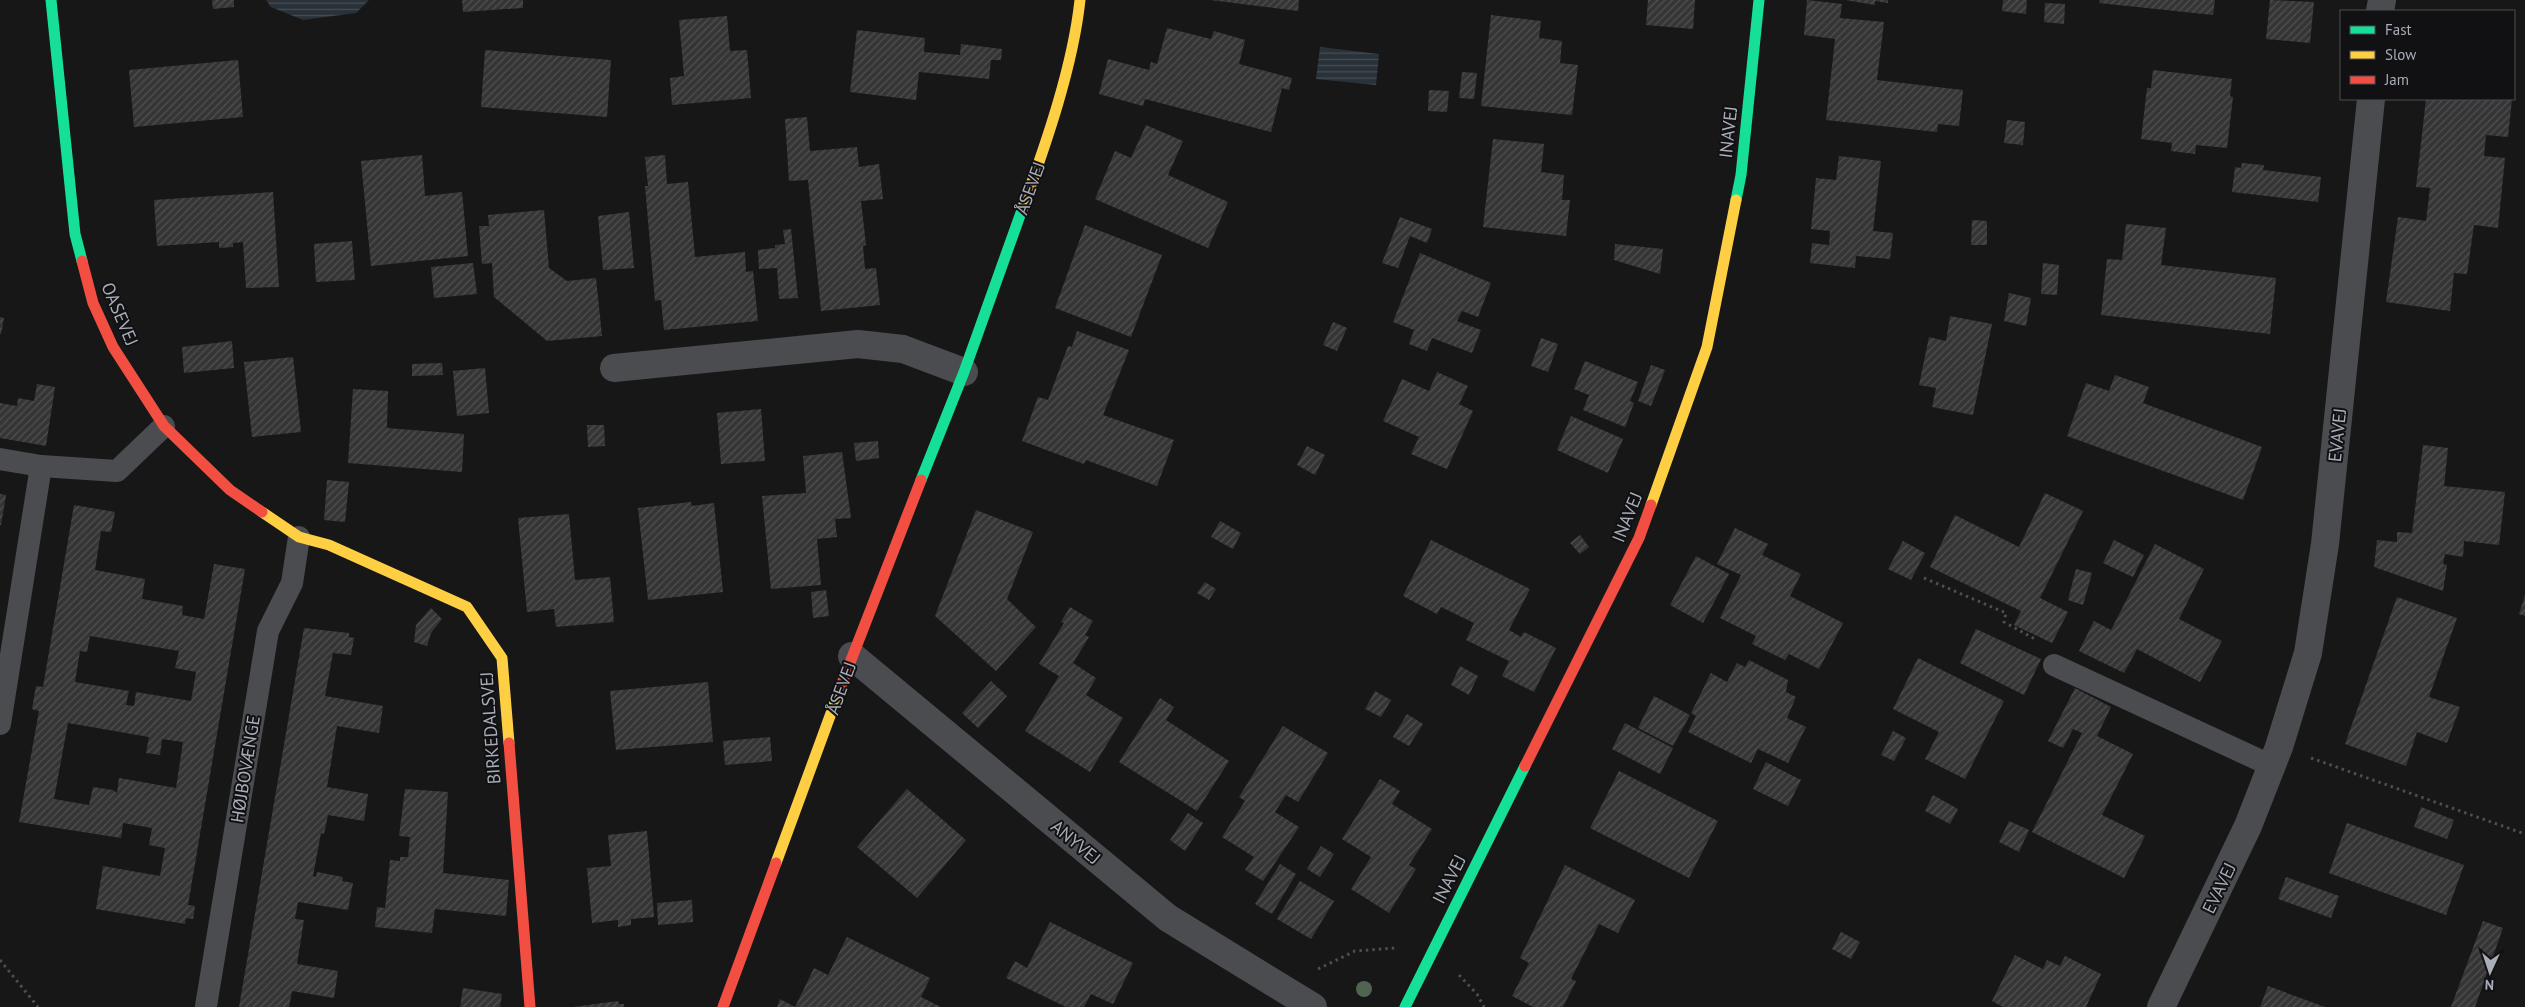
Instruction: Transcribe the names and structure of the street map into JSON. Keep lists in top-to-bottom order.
{
  "streets": {
    "street": [
      "INAVEJ",
      "ÅSEVEJ",
      "OASEVEJ",
      "EVAVEJ",
      "BIRKEDALSVEJ",
      "ANYVEJ"
    ],
    "lane": ["HØJBOVÆNGE"]
  },
  "crossings": [
    ["ÅSEVEJ", "ANYVEJ"],
    ["OASEVEJ", "BIRKEDALSVEJ"],
    ["OASEVEJ", "HØJBOVÆNGE"]
  ],
  "legend": ["Fast", "Slow", "Jam"],
  "north": "bottom"
}
